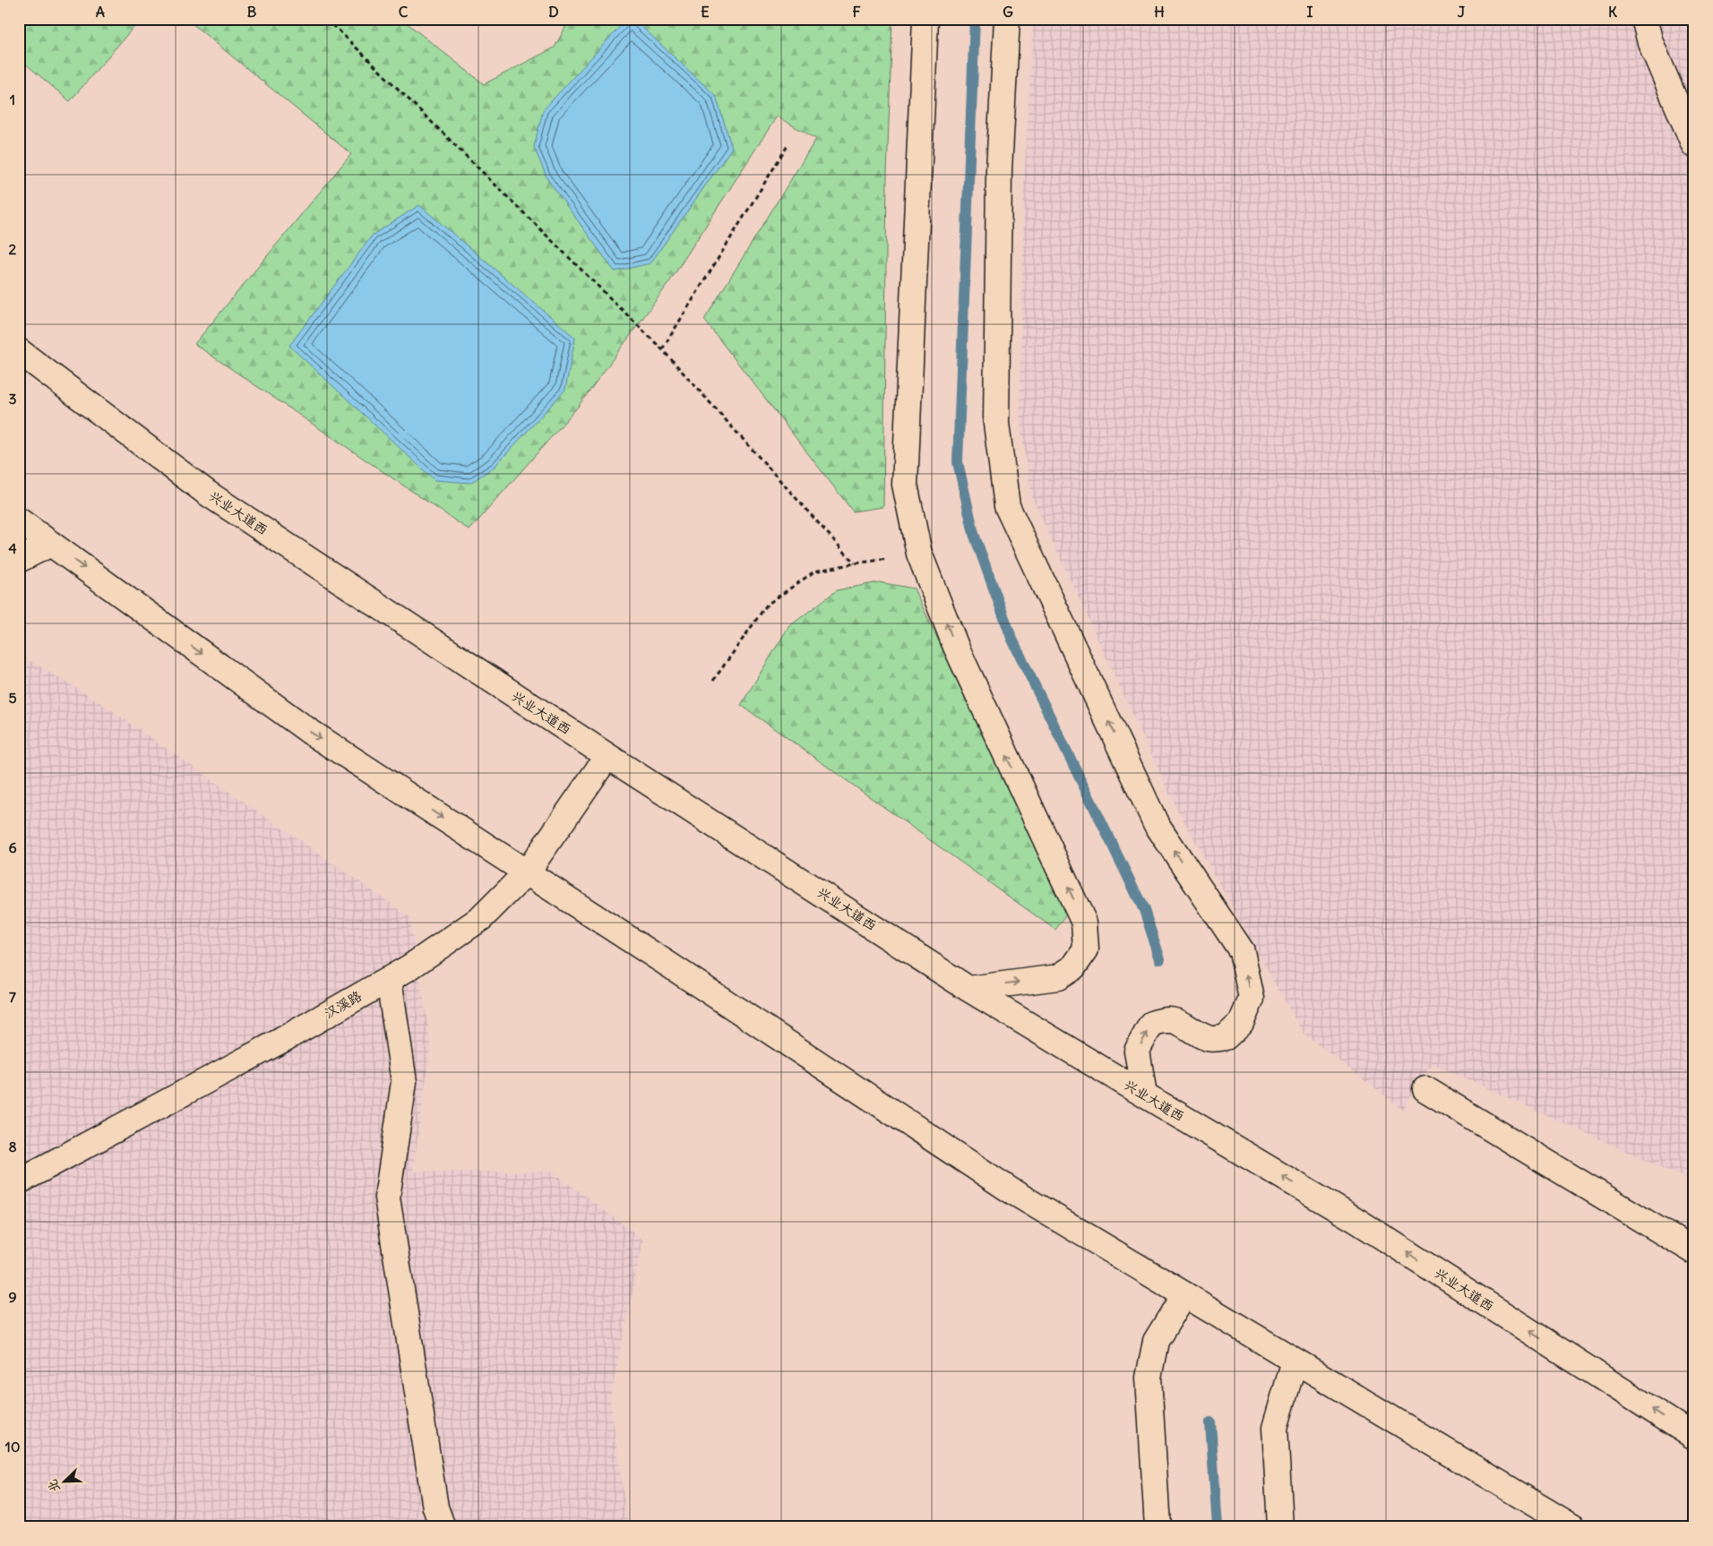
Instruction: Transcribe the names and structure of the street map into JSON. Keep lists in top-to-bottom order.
{
  "streets": {
    "street": ["兴业大道西", "汉溪路"]
  },
  "crossings": [
    ["兴业大道西", "汉溪路"]
  ],
  "north": "bottom left",
  "grid": {
    "columns": [
      "A",
      "B",
      "C",
      "D",
      "E",
      "F",
      "G",
      "H",
      "I",
      "J",
      "K"
    ],
    "rows": [
      "1",
      "2",
      "3",
      "4",
      "5",
      "6",
      "7",
      "8",
      "9",
      "10"
    ]
  }
}
